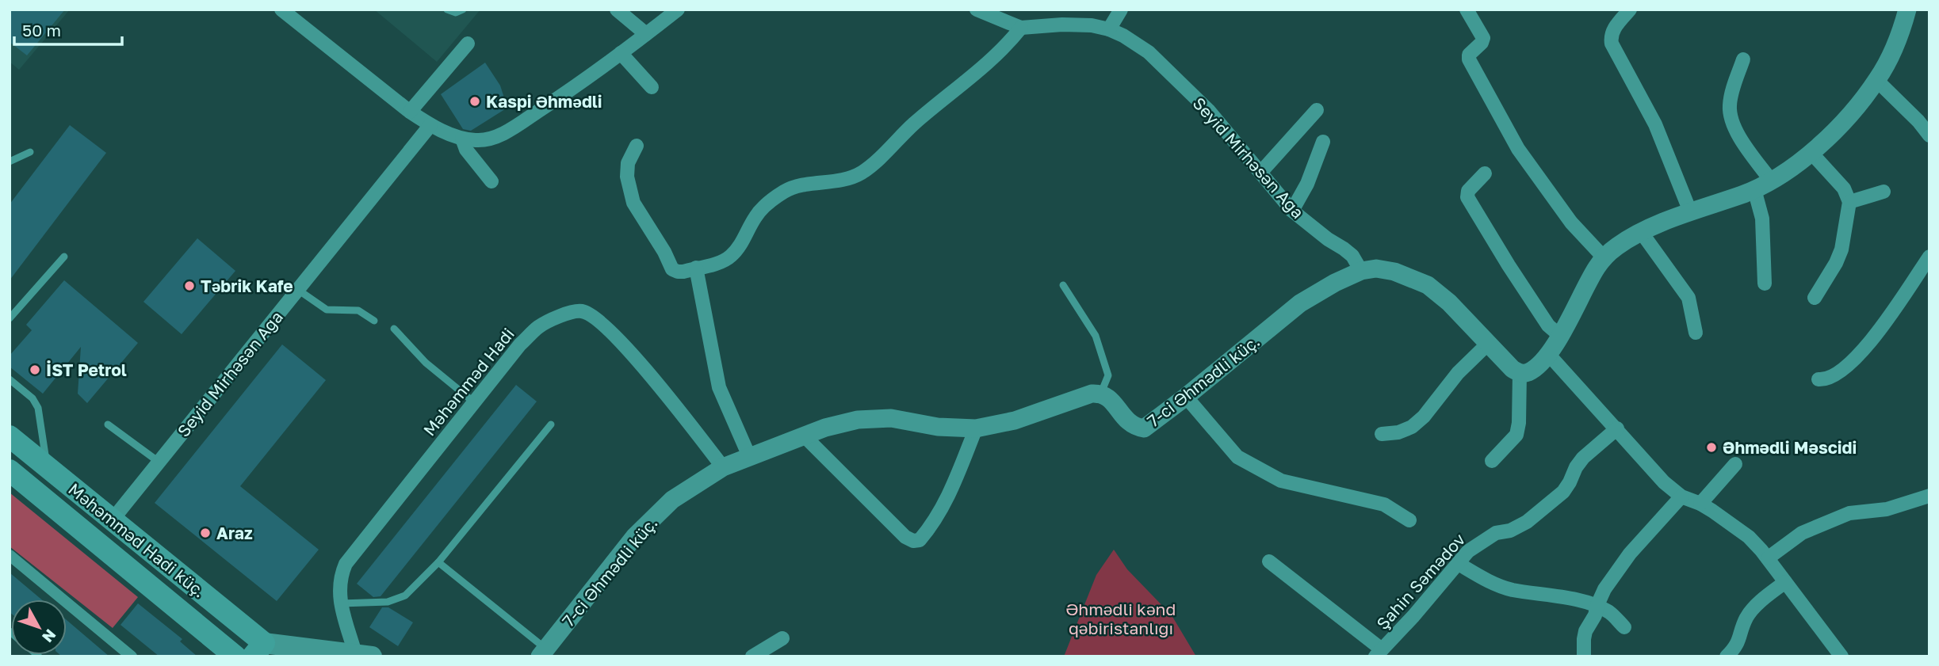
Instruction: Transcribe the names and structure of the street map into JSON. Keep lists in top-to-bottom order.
{
  "streets": {
    "main road": ["Məhəmməd Hadi küç."],
    "street": [
      "Seyid Mirhəsən Ağa",
      "7-ci Əhmədli küç.",
      "Məhəmməd Hadi",
      "Şahin Səmədov"
    ]
  },
  "crossings": [
    ["Seyid Mirhəsən Ağa", "7-ci Əhmədli küç."],
    ["Seyid Mirhəsən Ağa", "Məhəmməd Hadi küç."],
    ["7-ci Əhmədli küç.", "Məhəmməd Hadi"]
  ],
  "parks": ["Əhmədli kənd qəbiristanlığı"],
  "places": [
    "Kaspi Əhmədli",
    "Təbrik Kafe",
    "İST Petrol",
    "Әhmәdli Mәscidi",
    "Araz"
  ],
  "scale_bar": "50 m",
  "north": "bottom right"
}
